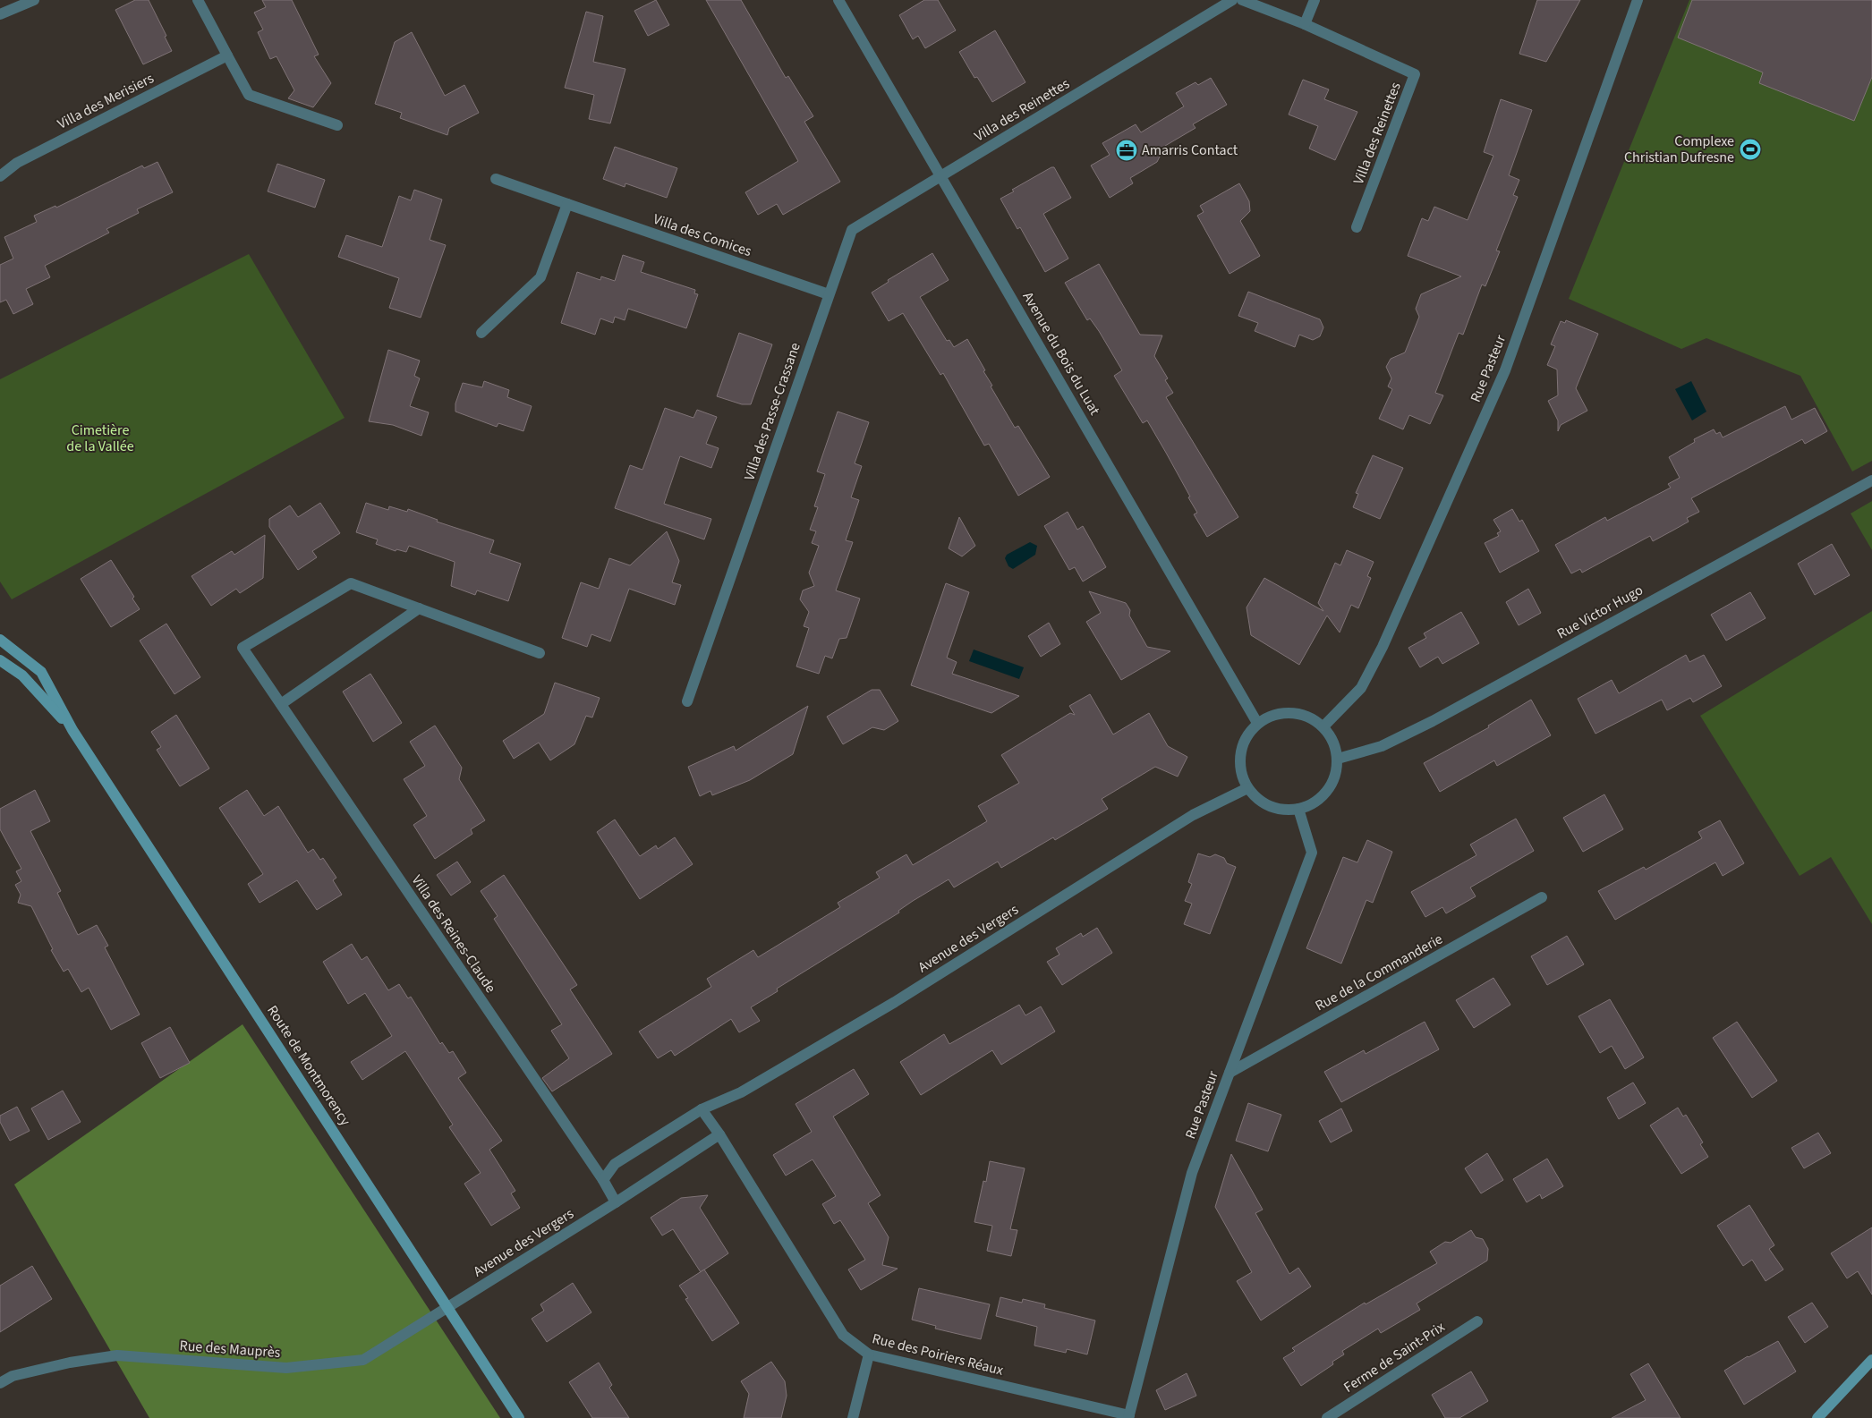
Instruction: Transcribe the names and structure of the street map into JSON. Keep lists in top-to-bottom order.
{
  "streets": {
    "street": [
      "Villa des Merisiers",
      "Villa des Reinettes",
      "Villa des Comices",
      "Avenue du Bois du Luat",
      "Rue Pasteur",
      "Villa des Passe-Crassane",
      "Rue Victor Hugo",
      "Villa des Reines-Claude",
      "Avenue des Vergers",
      "Rue de la Commanderie",
      "Route de Montmorency",
      "Rue des Mauprès",
      "Rue des Poiriers Réaux",
      "Ferme de Saint-Prix"
    ]
  },
  "crossings": [
    ["Villa des Reinettes", "Avenue du Bois du Luat"],
    ["Villa des Reinettes", "Villa des Passe-Crassane"],
    ["Villa des Comices", "Villa des Passe-Crassane"],
    ["Avenue du Bois du Luat", "Rue Pasteur"],
    ["Avenue du Bois du Luat", "Villa des Passe-Crassane"],
    ["Avenue du Bois du Luat", "Rue Victor Hugo"],
    ["Avenue du Bois du Luat", "Avenue des Vergers"],
    ["Rue Pasteur", "Rue Victor Hugo"],
    ["Rue Pasteur", "Avenue des Vergers"],
    ["Rue Pasteur", "Rue de la Commanderie"],
    ["Rue Pasteur", "Rue des Poiriers Réaux"],
    ["Rue Victor Hugo", "Avenue des Vergers"],
    ["Villa des Reines-Claude", "Avenue des Vergers"],
    ["Avenue des Vergers", "Route de Montmorency"],
    ["Avenue des Vergers", "Rue des Mauprès"],
    ["Avenue des Vergers", "Rue des Poiriers Réaux"],
    ["Route de Montmorency", "Rue des Mauprès"]
  ],
  "parks": ["Cimetière de la Vallée"],
  "places": {
    "sports": ["Complexe Christian Dufresne"],
    "office": ["Amarris Contact"]
  }
}
